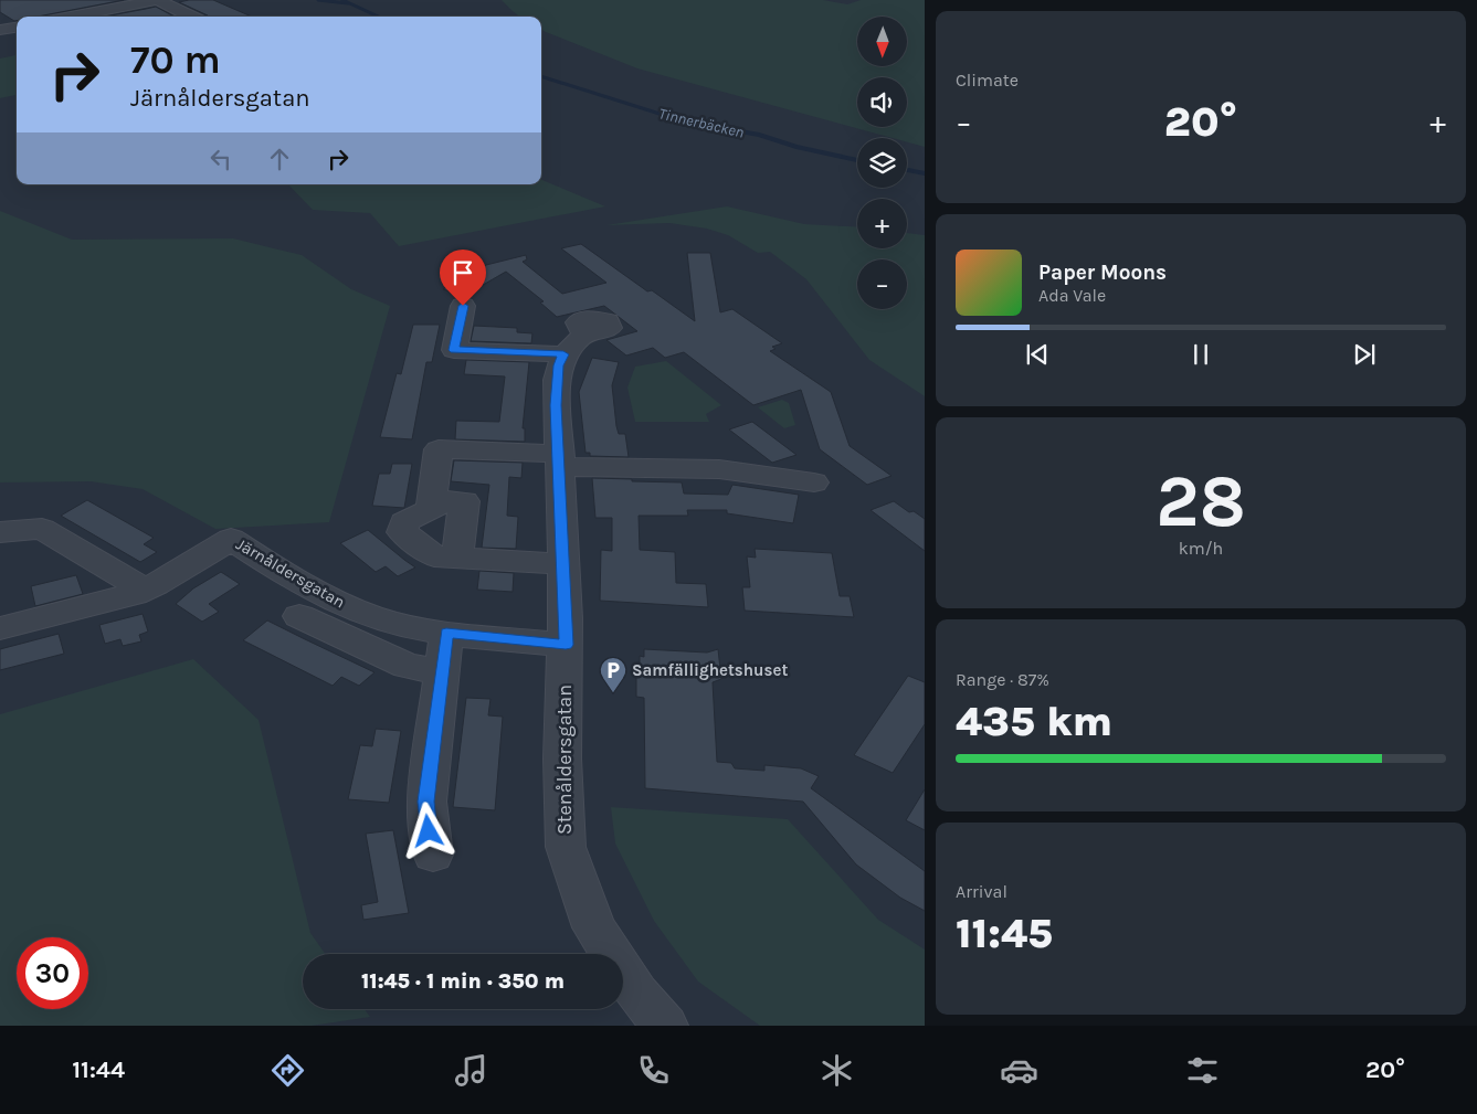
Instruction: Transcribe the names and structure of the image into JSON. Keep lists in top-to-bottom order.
{
  "streets": {
    "street": ["Järnåldersgatan", "Stenåldersgatan"]
  },
  "crossings": [
    ["Järnåldersgatan", "Stenåldersgatan"]
  ],
  "water": ["Tinnerbäcken"],
  "places": {
    "parking": ["Samfällighetshuset"]
  },
  "north": "bottom",
  "page": {
    "tile": [
      "Climate",
      ["28", "km/h"],
      ["Range · 87%", "435 km"],
      ["Arrival", "11:45"]
    ],
    "map_buttons": ["+", "−"],
    "turn": ["70 m", "Järnåldersgatan"],
    "heat": ["−", "20°", "+"],
    "song": ["Paper Moons", "Ada Vale"],
    "limit": "30",
    "trip": "11:45 · 1 min · 350 m",
    "tabs": ["11:44", "20°"]
  }
}
